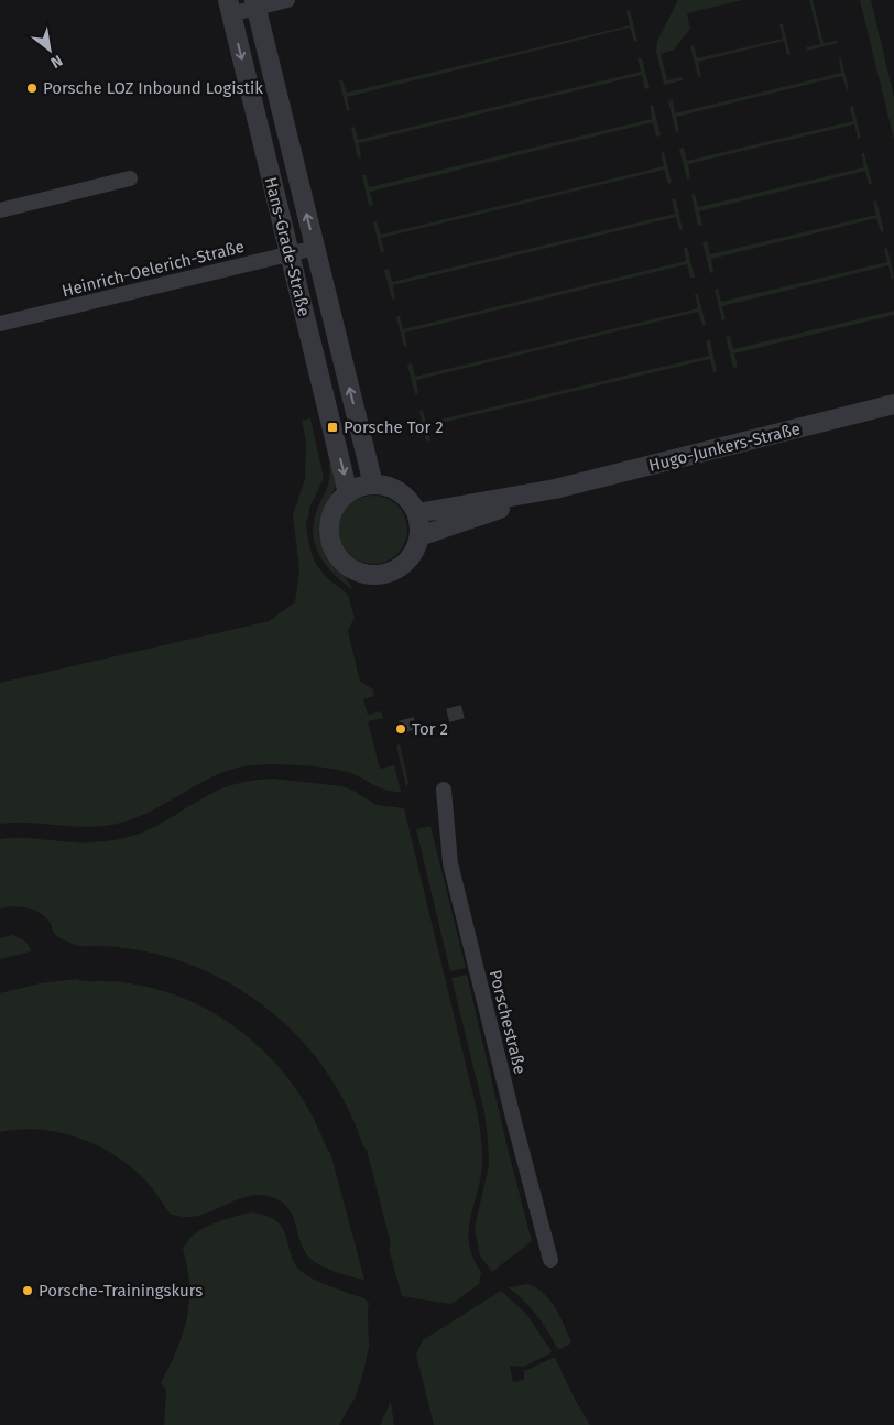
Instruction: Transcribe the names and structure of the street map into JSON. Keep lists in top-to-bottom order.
{
  "streets": {
    "street": [
      "Hans-Grade-Straße",
      "Heinrich-Oelerich-Straße",
      "Hugo-Junkers-Straße",
      "Porschestraße"
    ]
  },
  "crossings": [
    ["Hans-Grade-Straße", "Heinrich-Oelerich-Straße"],
    ["Hans-Grade-Straße", "Hugo-Junkers-Straße"]
  ],
  "places": {
    "other": ["Porsche LOZ Inbound Logistik", "Tor 2", "Porsche-Trainingskurs"],
    "transit": ["Porsche Tor 2"]
  },
  "north": "bottom right"
}
